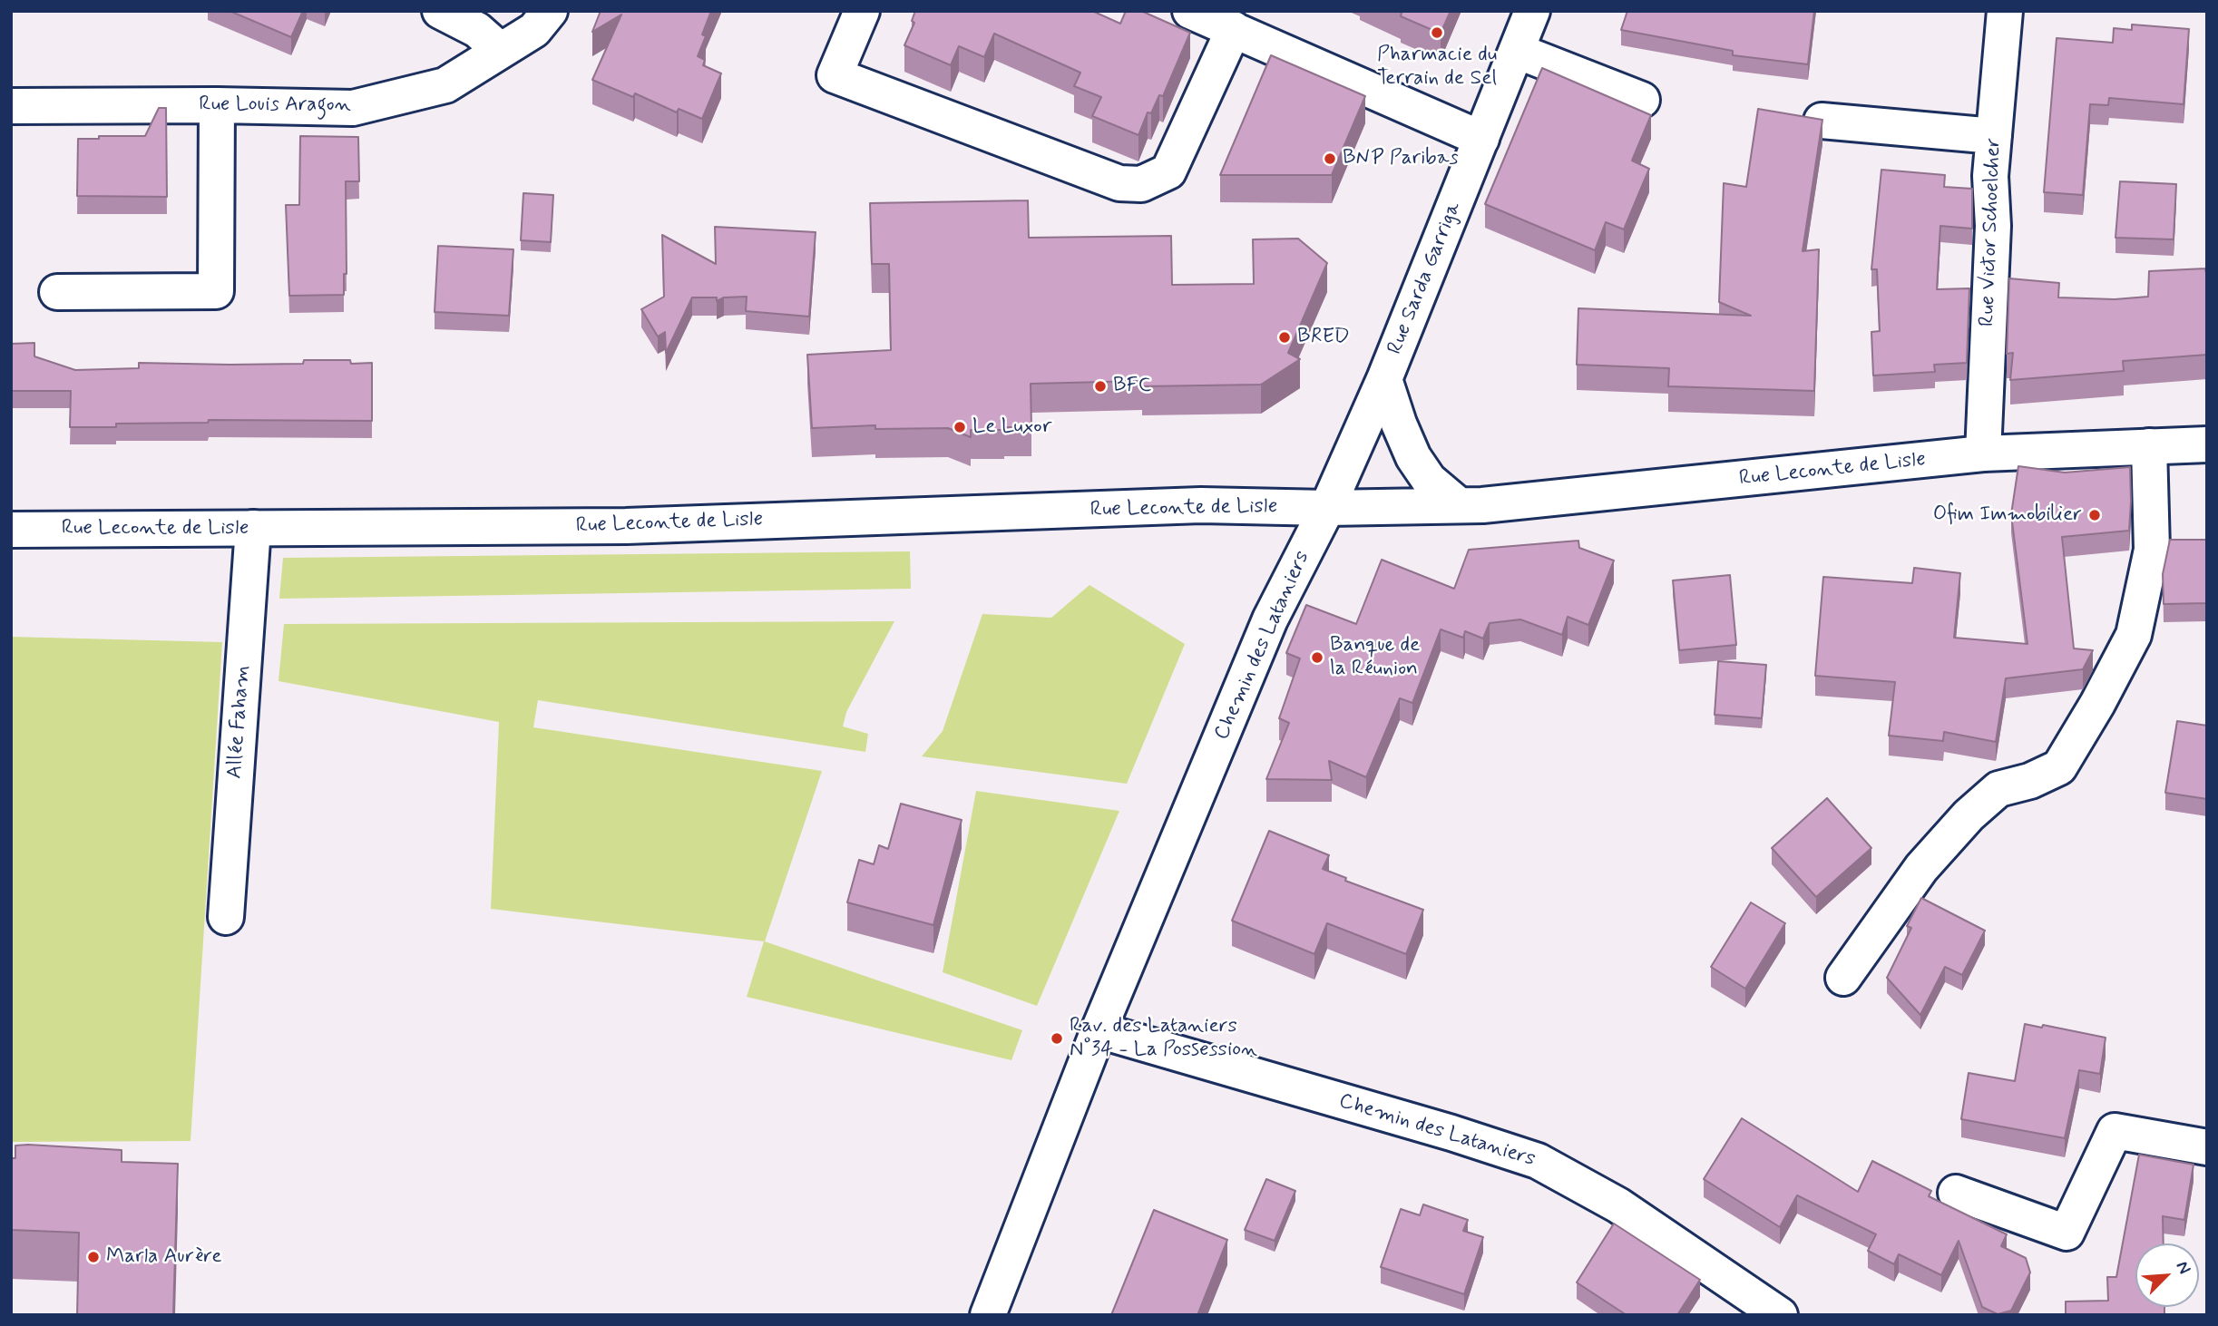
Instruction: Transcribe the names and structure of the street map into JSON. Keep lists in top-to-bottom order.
{
  "streets": {
    "street": [
      "Rue Louis Aragon",
      "Rue Victor Schoelcher",
      "Rue Sarda Garriga",
      "Rue Leconte de Lisle",
      "Chemin des Lataniers",
      "Allée Faham"
    ]
  },
  "crossings": [
    ["Rue Victor Schoelcher", "Rue Leconte de Lisle"],
    ["Rue Sarda Garriga", "Rue Leconte de Lisle"],
    ["Rue Sarda Garriga", "Chemin des Lataniers"],
    ["Rue Leconte de Lisle", "Chemin des Lataniers"],
    ["Rue Leconte de Lisle", "Allée Faham"]
  ],
  "places": [
    "Pharmacie du Terrain de Sel",
    "BNP Paribas",
    "BRED",
    "BFC",
    "Le Luxor",
    "Ofim Immobilier",
    "Banque de la Réunion",
    "Rav. des Lataniers N°34 - La Possession",
    "Marla Aurère"
  ],
  "north": "top right"
}
